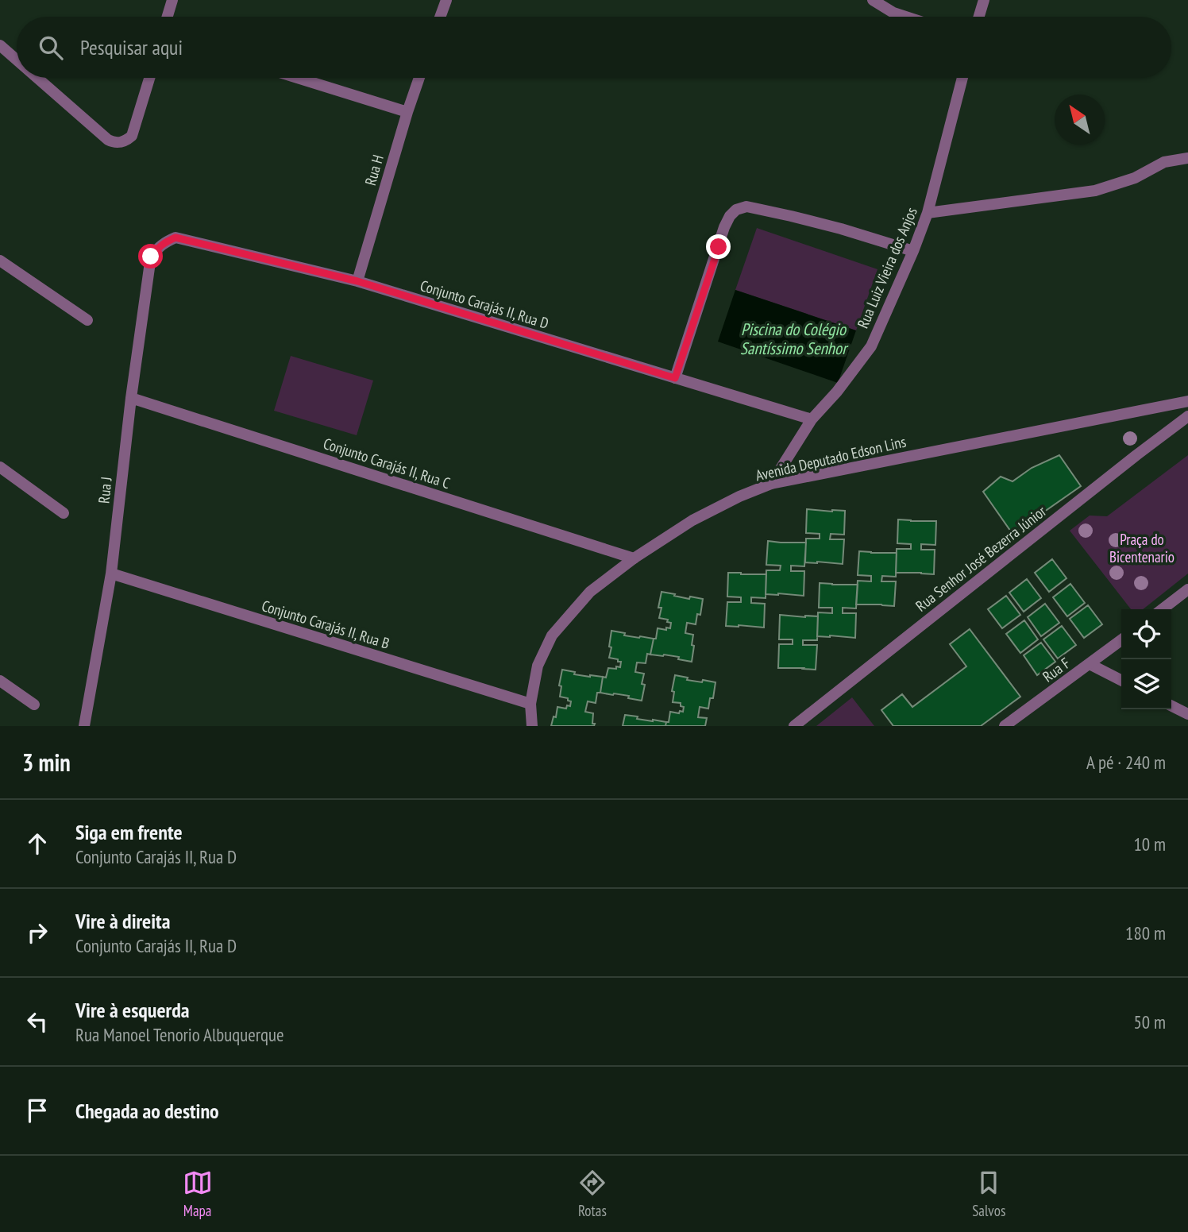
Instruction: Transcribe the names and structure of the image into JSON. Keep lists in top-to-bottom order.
{
  "streets": {
    "street": [
      "Rua H",
      "Rua Luiz Vieira dos Anjos",
      "Conjunto Carajás II, Rua D",
      "Avenida Deputado Edson Lins",
      "Conjunto Carajás II, Rua C",
      "Rua J",
      "Rua Senhor José Bezerra Júnior",
      "Conjunto Carajás II, Rua B",
      "Rua F"
    ]
  },
  "crossings": [
    ["Rua H", "Conjunto Carajás II, Rua D"],
    ["Rua Luiz Vieira dos Anjos", "Conjunto Carajás II, Rua D"],
    ["Rua Luiz Vieira dos Anjos", "Avenida Deputado Edson Lins"],
    ["Conjunto Carajás II, Rua D", "Rua J"],
    ["Avenida Deputado Edson Lins", "Conjunto Carajás II, Rua C"],
    ["Avenida Deputado Edson Lins", "Conjunto Carajás II, Rua B"],
    ["Conjunto Carajás II, Rua C", "Rua J"],
    ["Rua J", "Conjunto Carajás II, Rua B"]
  ],
  "water": ["Piscina do Colégio Santíssimo Senhor"],
  "parks": ["Praça do Bicentenario"],
  "north": "top left",
  "page": {
    "search": "Pesquisar aqui",
    "heading": ["3 min", "A pé · 240 m"],
    "list": [
      ["Siga em frente", "Conjunto Carajás II, Rua D", "10 m"],
      ["Vire à direita", "Conjunto Carajás II, Rua D", "180 m"],
      ["Vire à esquerda", "Rua Manoel Tenorio Albuquerque", "50 m"],
      "Chegada ao destino"
    ],
    "nav": ["Mapa", "Rotas", "Salvos"]
  }
}
